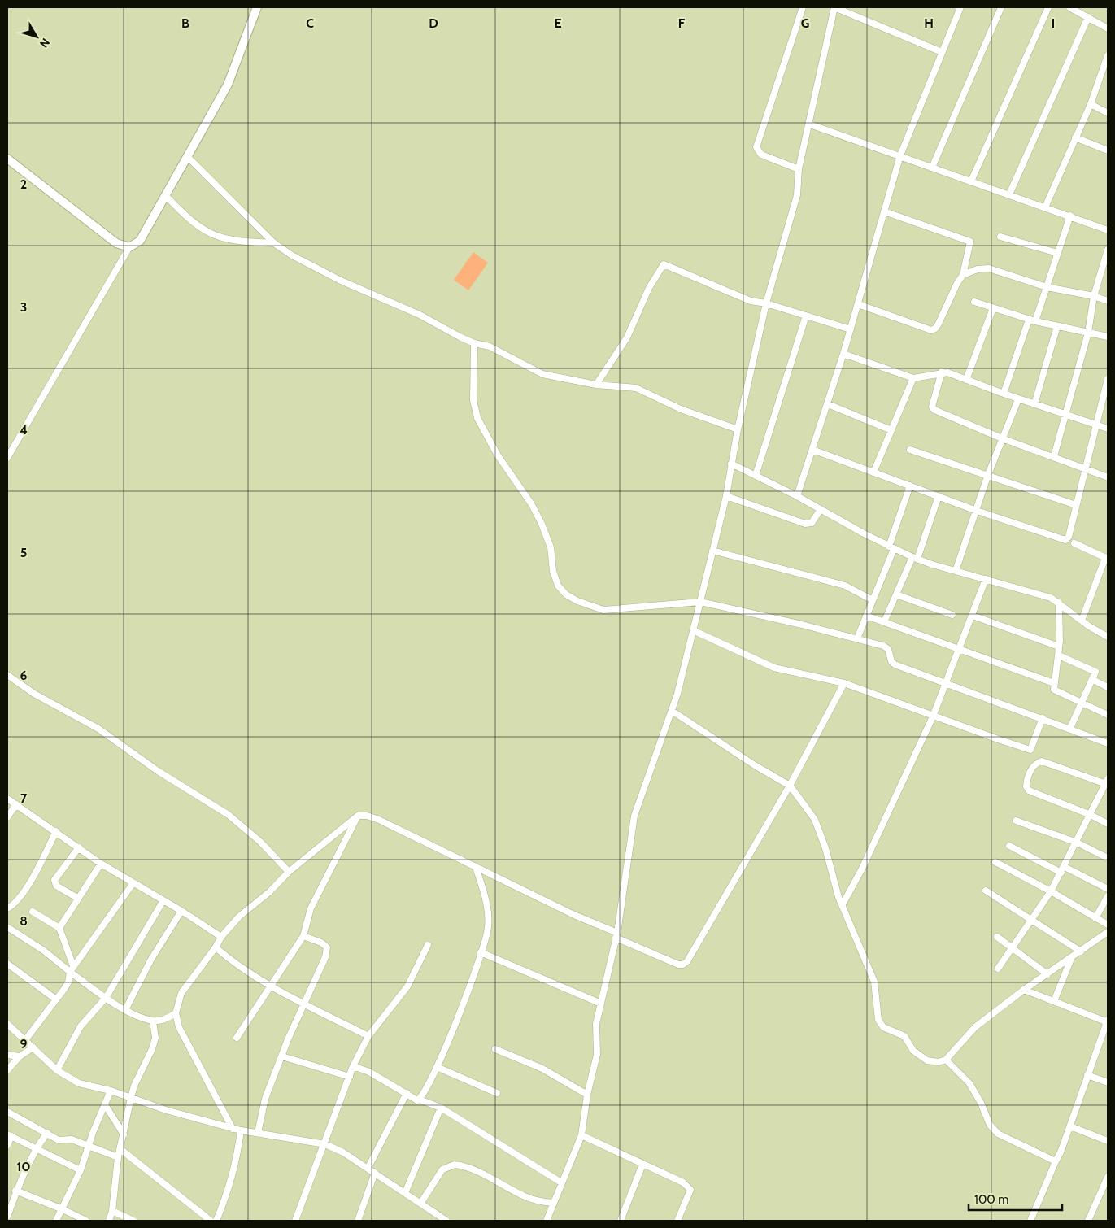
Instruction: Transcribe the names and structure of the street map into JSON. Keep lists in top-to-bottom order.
{
  "scale_bar": "100 m",
  "north": "bottom right",
  "grid": {
    "columns": [
      "B",
      "C",
      "D",
      "E",
      "F",
      "G",
      "H",
      "I"
    ],
    "rows": [
      "2",
      "3",
      "4",
      "5",
      "6",
      "7",
      "8",
      "9",
      "10"
    ]
  }
}
